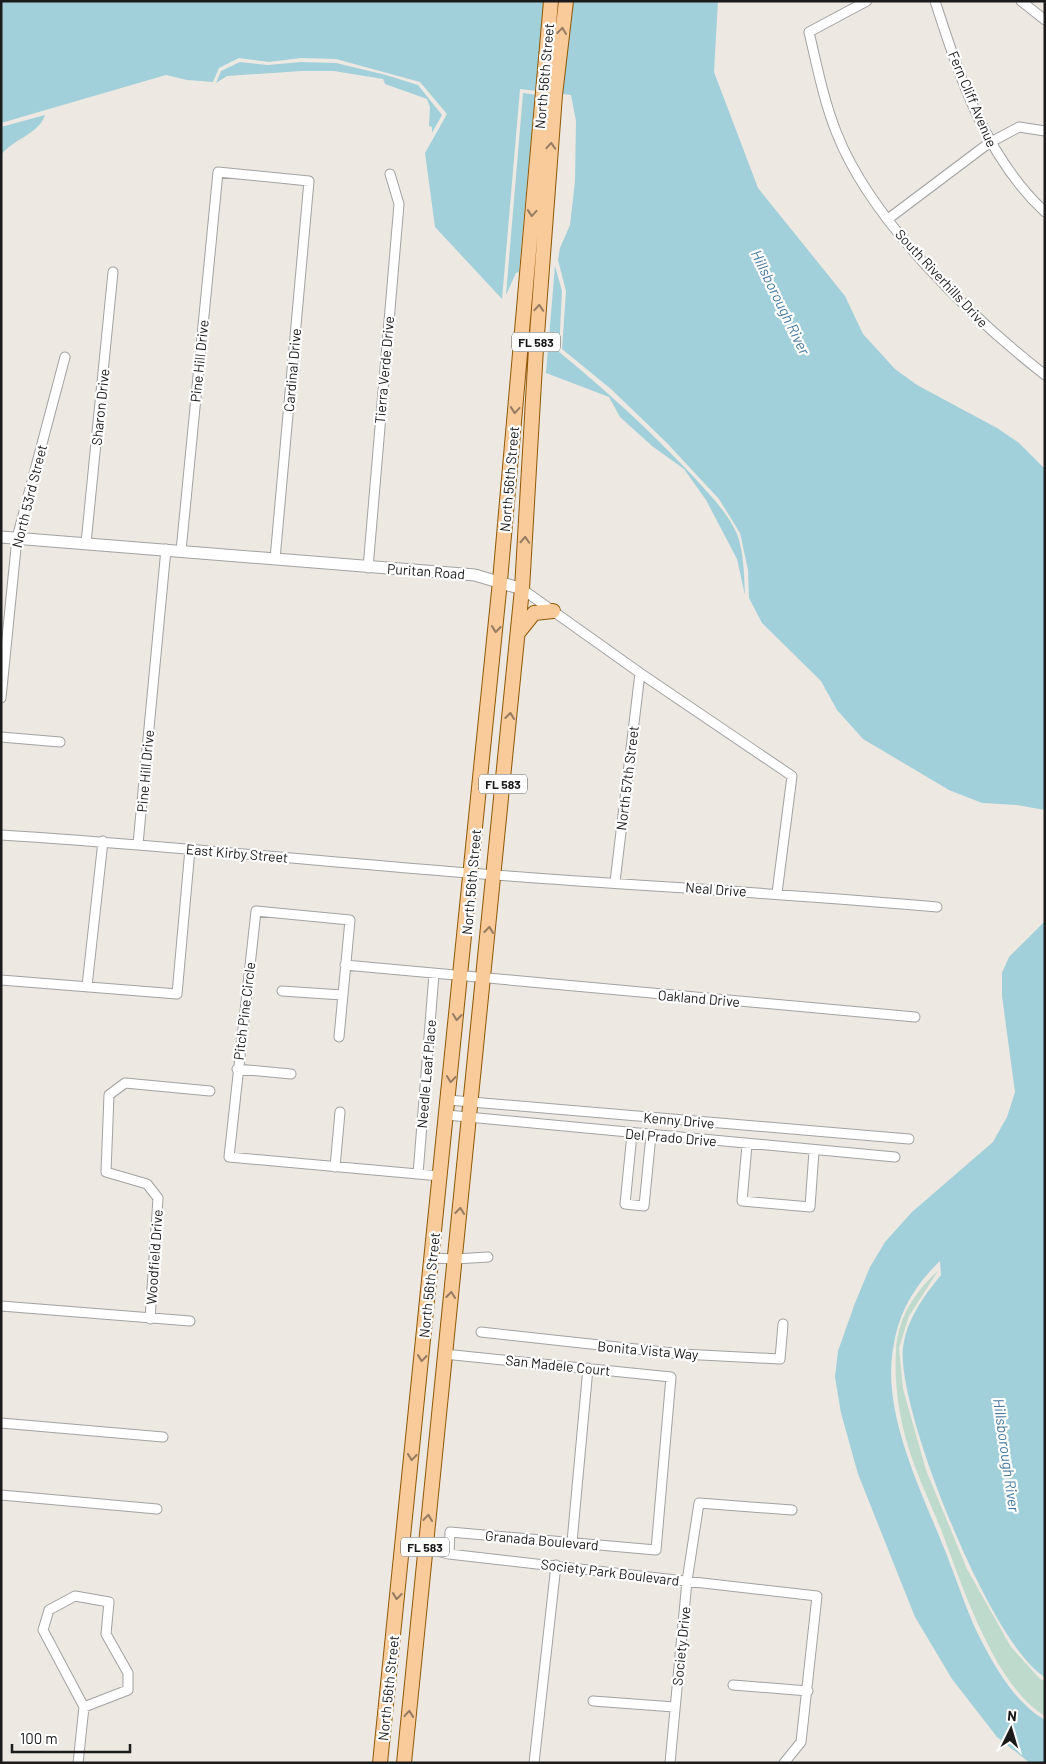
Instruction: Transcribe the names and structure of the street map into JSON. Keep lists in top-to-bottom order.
{
  "streets": {
    "main road": ["North 56th Street", "FL 583"],
    "street": [
      "Fern Cliff Avenue",
      "South Riverhills Drive",
      "Pine Hill Drive",
      "Cardinal Drive",
      "Tierra Verde Drive",
      "Sharon Drive",
      "North 53rd Street",
      "Puritan Road",
      "North 57th Street",
      "East Kirby Street",
      "Neal Drive",
      "Oakland Drive",
      "Pitch Pine Circle",
      "Needle Leaf Place",
      "Kenny Drive",
      "Del Prado Drive",
      "Woodfield Drive",
      "Bonita Vista Way",
      "San Madele Court",
      "Granada Boulevard",
      "Society Park Boulevard",
      "Society Drive"
    ]
  },
  "crossings": [
    ["North 56th Street", "Puritan Road"],
    ["North 56th Street", "East Kirby Street"],
    ["North 56th Street", "Neal Drive"],
    ["North 56th Street", "Oakland Drive"],
    ["North 56th Street", "Pitch Pine Circle"],
    ["North 56th Street", "Kenny Drive"],
    ["North 56th Street", "Del Prado Drive"],
    ["North 56th Street", "San Madele Court"],
    ["North 56th Street", "Society Park Boulevard"],
    ["Pine Hill Drive", "Cardinal Drive"],
    ["Pine Hill Drive", "Puritan Road"],
    ["Pine Hill Drive", "East Kirby Street"],
    ["Cardinal Drive", "Puritan Road"],
    ["Tierra Verde Drive", "Puritan Road"],
    ["Sharon Drive", "Puritan Road"],
    ["North 53rd Street", "Puritan Road"],
    ["Puritan Road", "North 57th Street"],
    ["Puritan Road", "Neal Drive"],
    ["North 57th Street", "Neal Drive"],
    ["East Kirby Street", "Neal Drive"],
    ["Pitch Pine Circle", "Needle Leaf Place"],
    ["San Madele Court", "Granada Boulevard"],
    ["Granada Boulevard", "Society Park Boulevard"],
    ["Society Park Boulevard", "Society Drive"]
  ],
  "water": ["Hillsborough River"],
  "scale_bar": "100 m",
  "north": "top"
}
